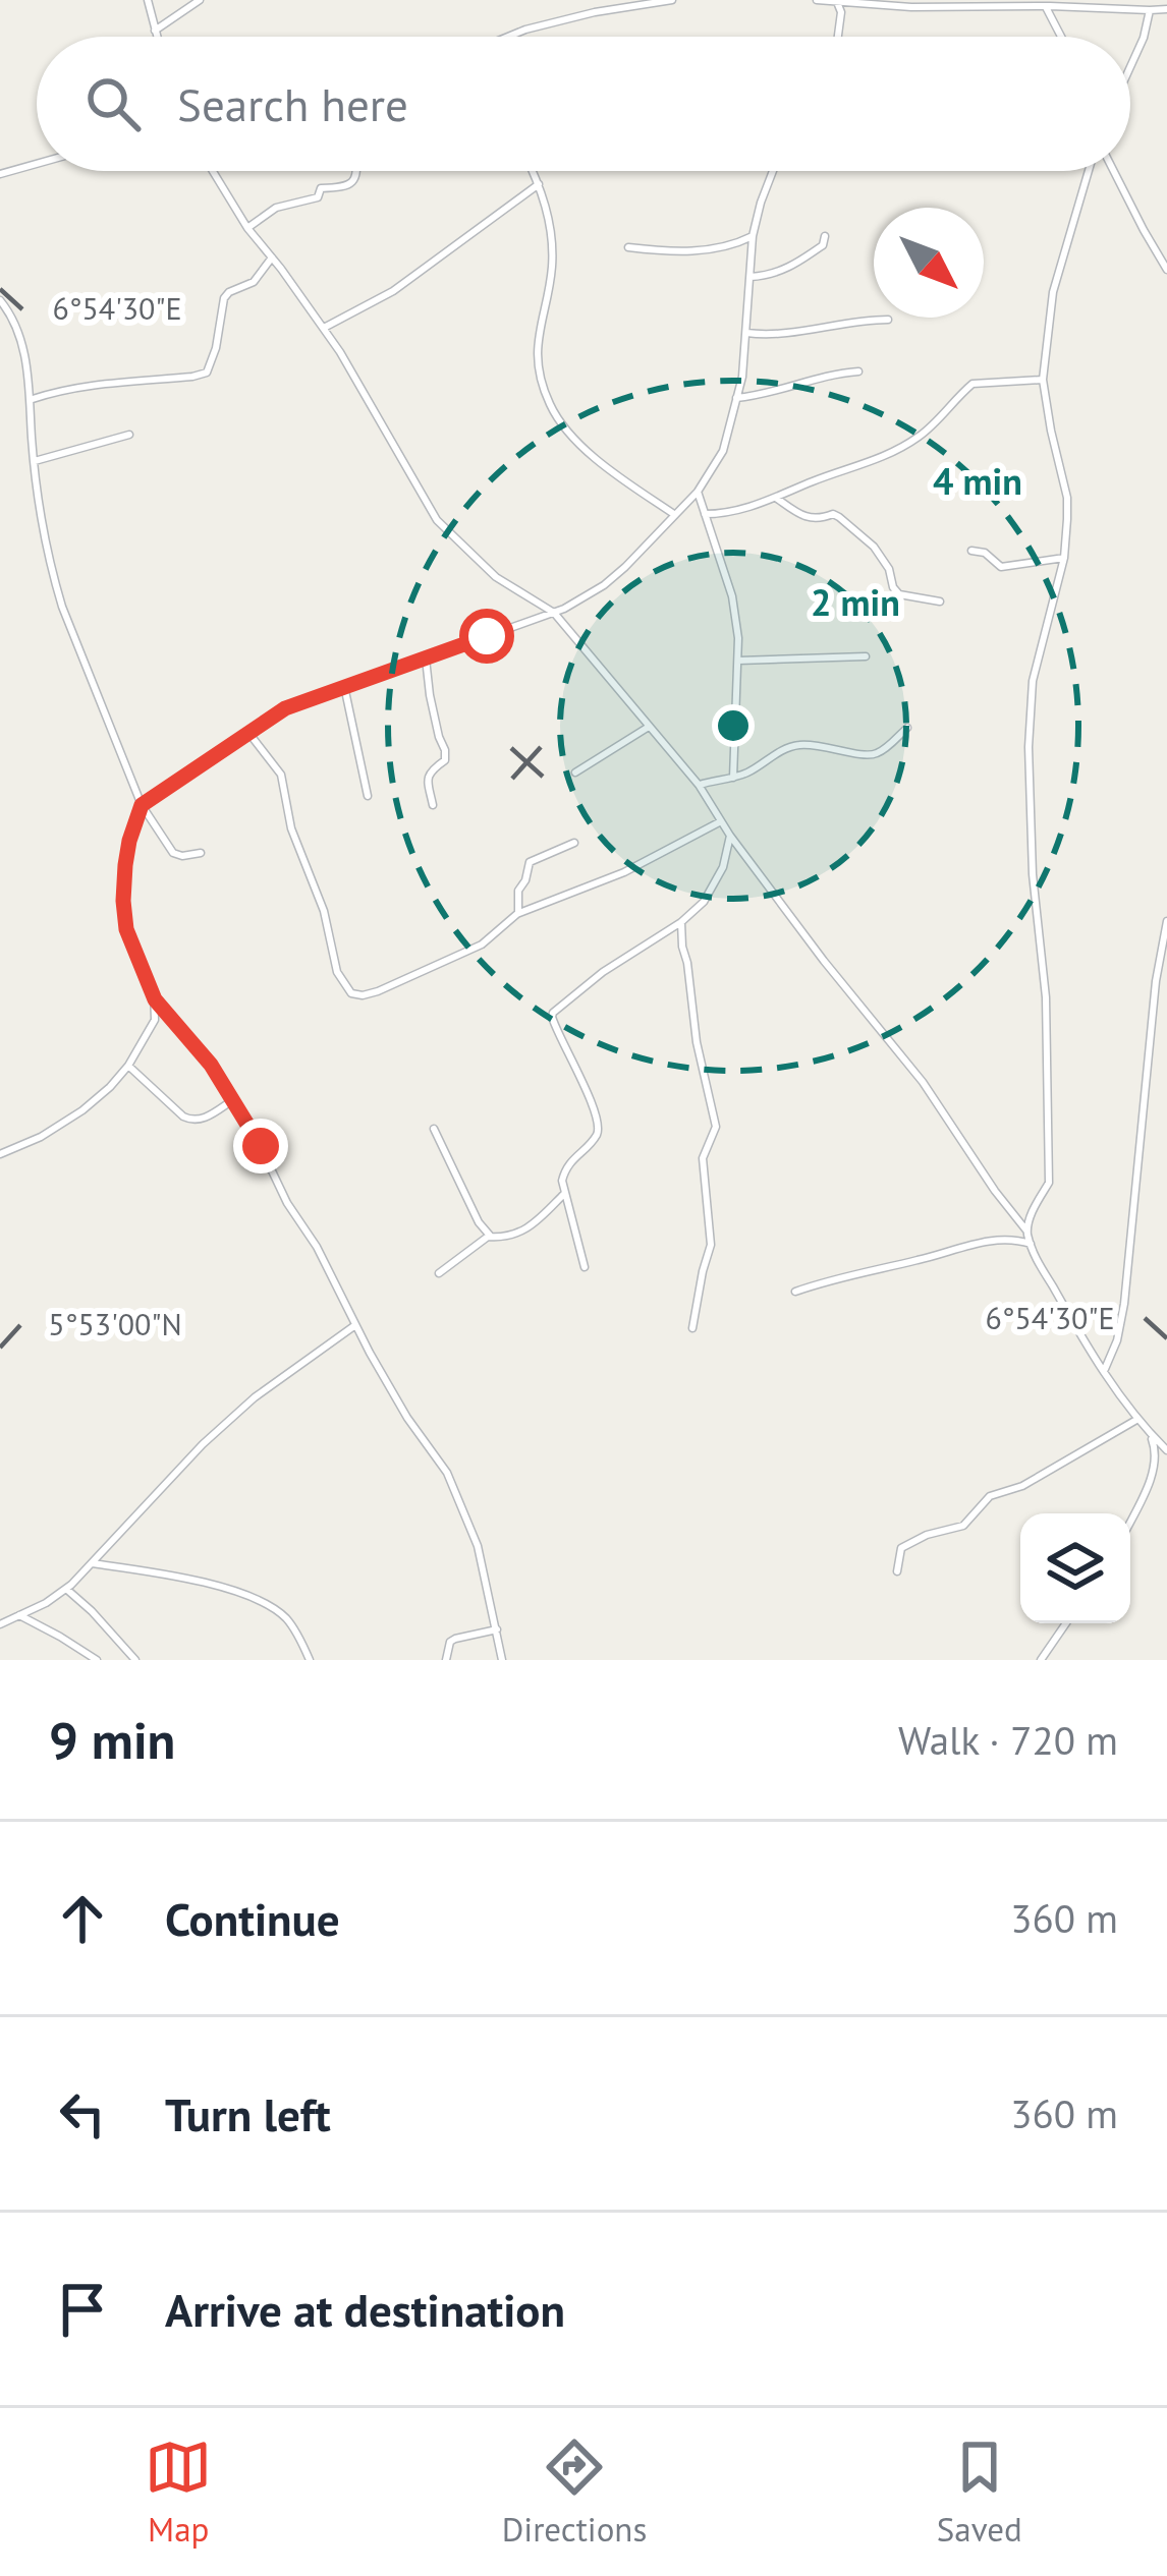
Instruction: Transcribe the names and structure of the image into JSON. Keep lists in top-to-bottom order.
{
  "north": "bottom right",
  "page": {
    "search": "Search here",
    "heading": ["9 min", "Walk · 720 m"],
    "list": [
      ["Continue", "360 m"],
      ["Turn left", "360 m"],
      "Arrive at destination"
    ],
    "nav": ["Map", "Directions", "Saved"]
  },
  "coordinates": ["6°54'30\"E", "5°53'00\"N"],
  "rings": ["4 min", "2 min"]
}
